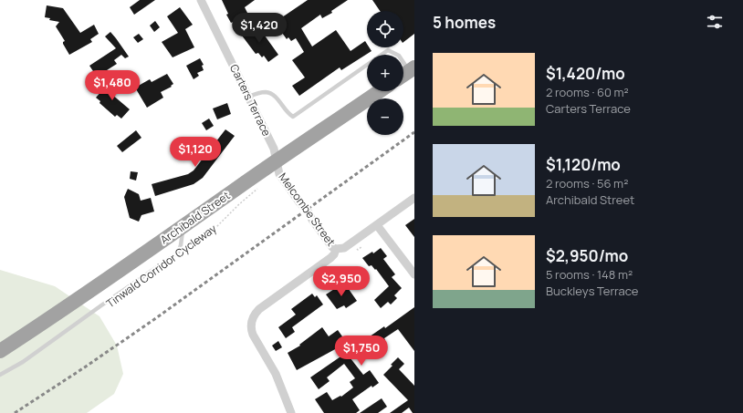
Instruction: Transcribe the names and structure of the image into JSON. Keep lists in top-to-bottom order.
{
  "streets": {
    "highway": ["Archibald Street"],
    "street": ["Carters Terrace", "Melcombe Street"],
    "path": ["Tinwald Corridor Cycleway"]
  },
  "crossings": [
    ["Carters Terrace", "Melcombe Street"],
    ["Carters Terrace", "Archibald Street"],
    ["Melcombe Street", "Archibald Street"]
  ],
  "page": {
    "heading": "5 homes",
    "map_buttons": ["+", "−"],
    "price": [
      "$1,420",
      "$1,480",
      "$1,120",
      "$2,950",
      "$1,750"
    ],
    "list": [
      {
        "name": "$1,420/mo",
        "note": "2 rooms · 60 m² · Carters Terrace"
      },
      {
        "name": "$1,120/mo",
        "note": "2 rooms · 56 m² · Archibald Street"
      },
      {
        "name": "$2,950/mo",
        "note": "5 rooms · 148 m² · Buckleys Terrace"
      }
    ]
  }
}
